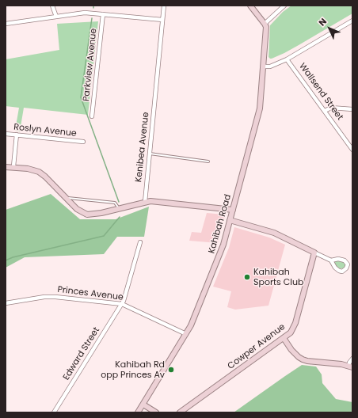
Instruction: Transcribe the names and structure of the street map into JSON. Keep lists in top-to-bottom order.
{
  "streets": {
    "main road": ["Kahibah Road", "Cowper Avenue"],
    "street": [
      "Parkview Avenue",
      "Wallsend Street",
      "Roslyn Avenue",
      "Kenibea Avenue",
      "Princes Avenue",
      "Edward Street"
    ]
  },
  "crossings": [
    ["Kahibah Road", "Princes Avenue"],
    ["Princes Avenue", "Edward Street"]
  ],
  "places": ["Kahibah Sports Club", "Kahibah Rd opp Princes Av"],
  "north": "top left"
}
